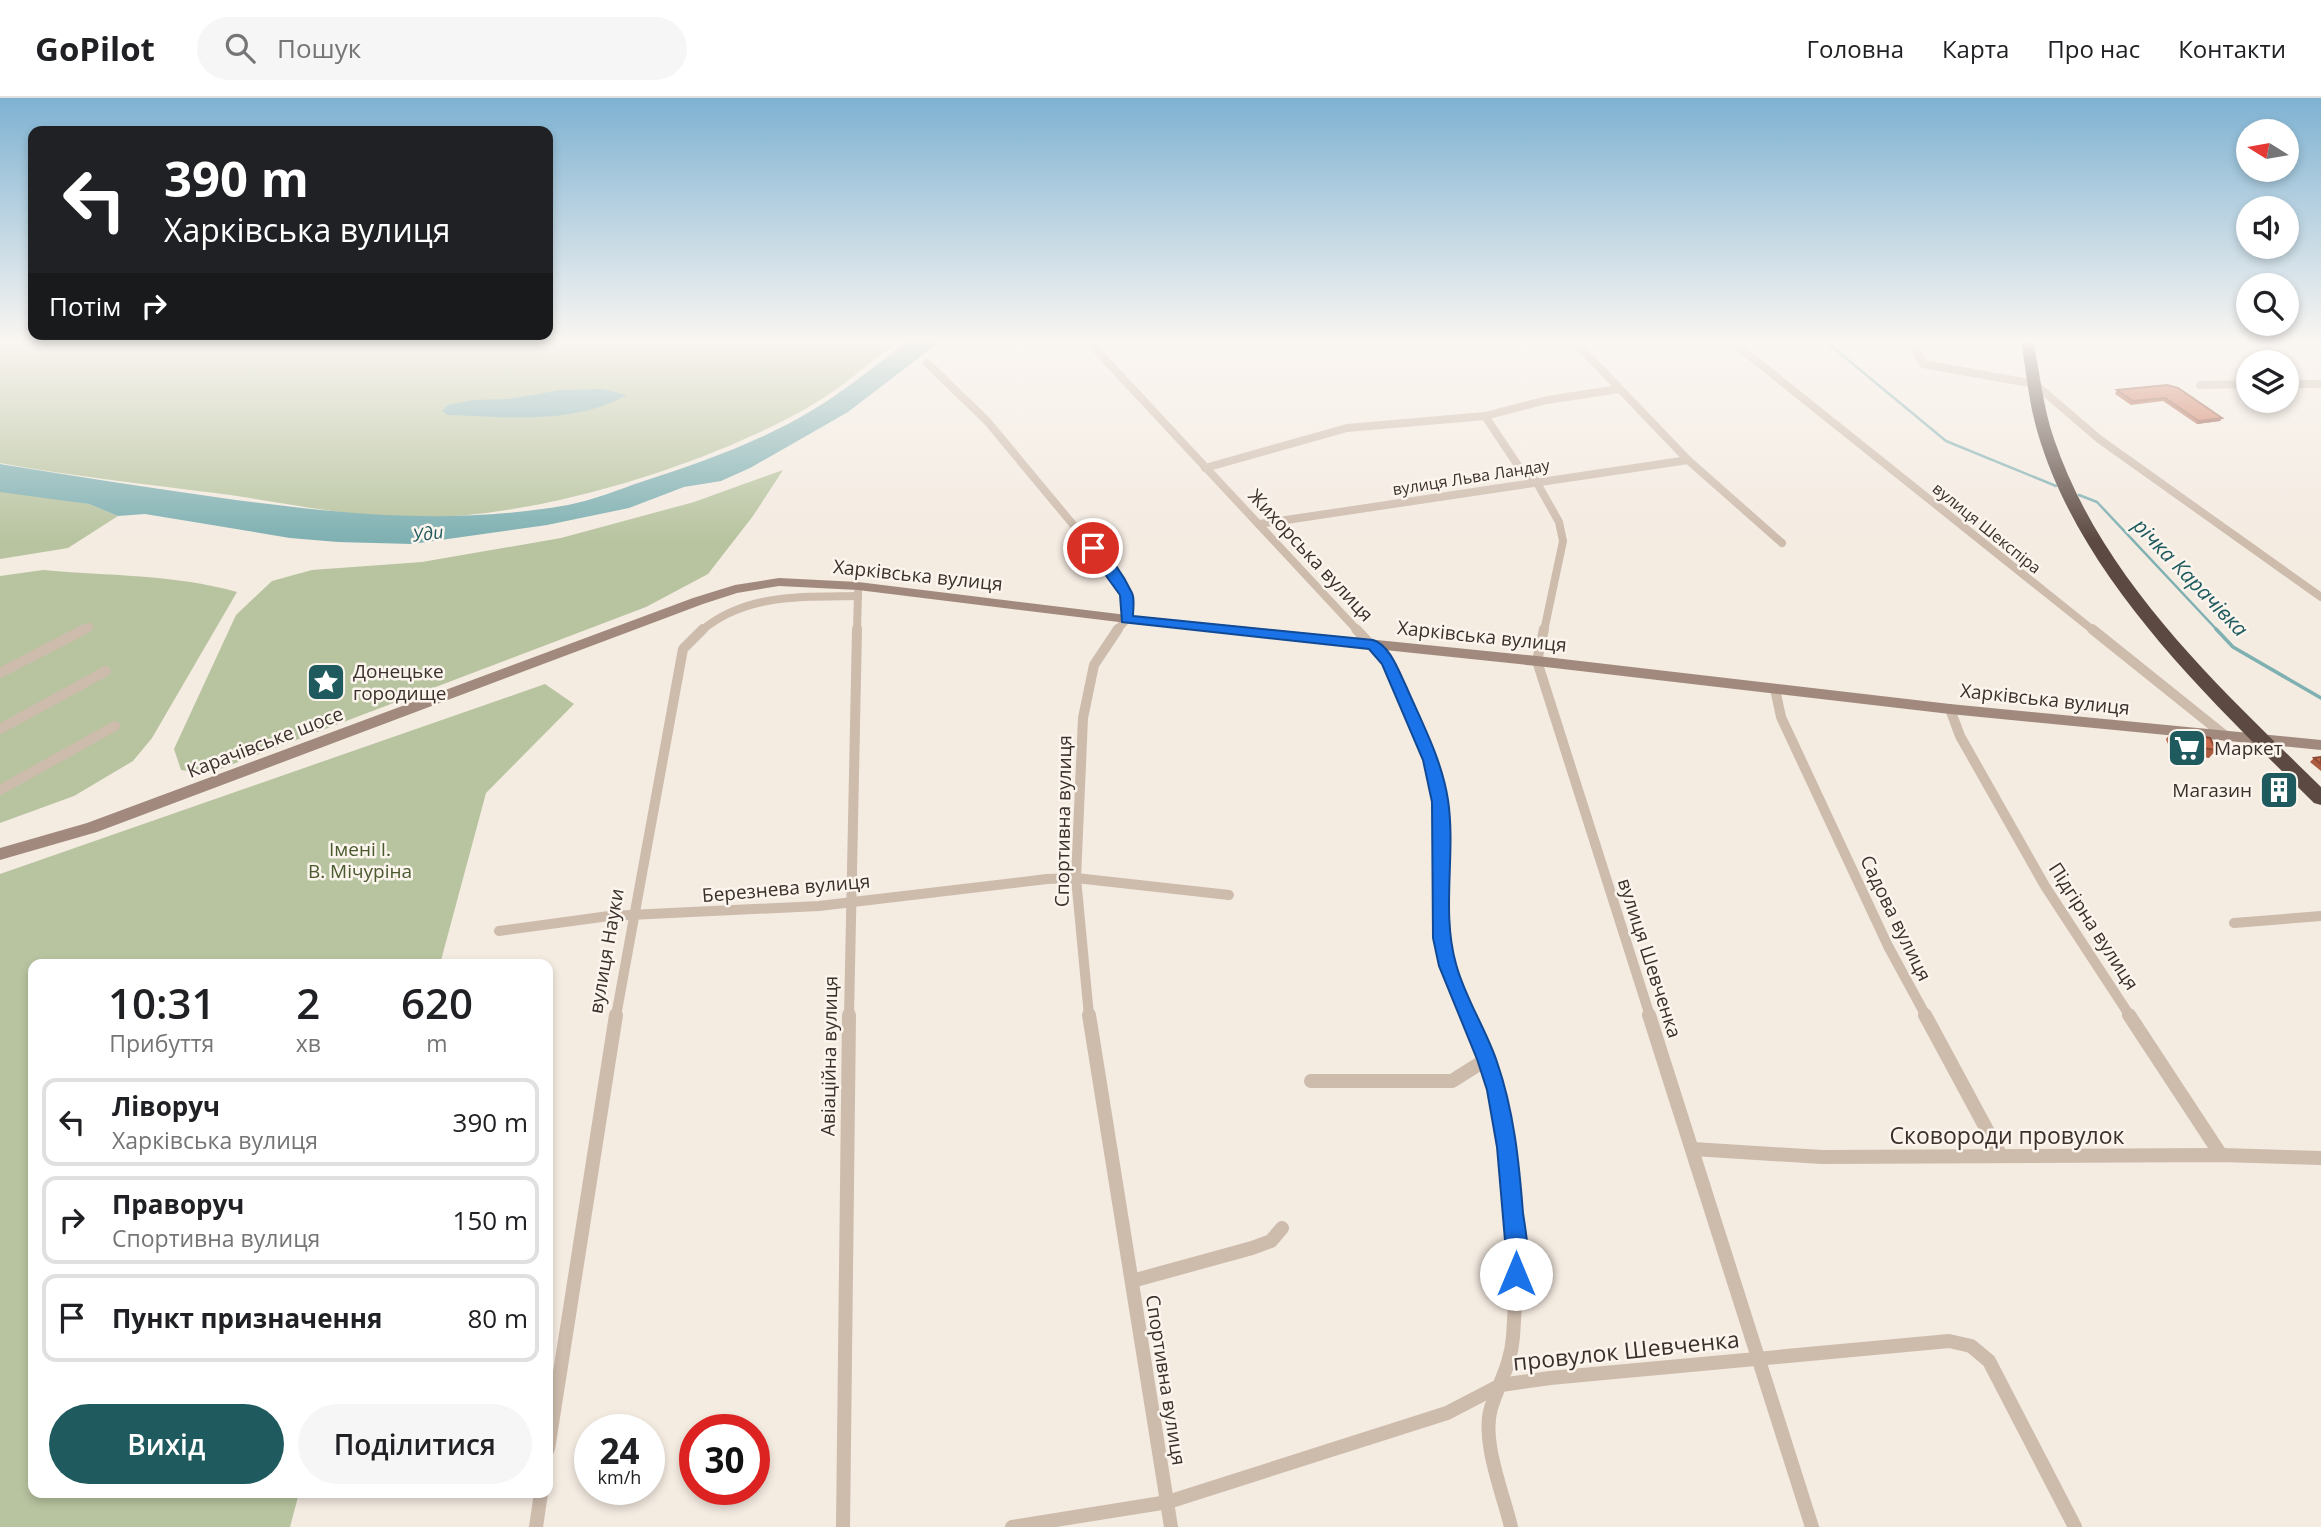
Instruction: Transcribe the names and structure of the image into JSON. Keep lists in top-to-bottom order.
{
  "streets": {
    "main road": ["Харківська вулиця", "Карачівське шосе"],
    "street": [
      "вулиця Льва Ландау",
      "вулиця Шекспіра",
      "Жихорська вулиця",
      "Спортивна вулиця",
      "Березнева вулиця",
      "Садова вулиця",
      "Підгірна вулиця",
      "вулиця Науки",
      "вулиця Шевченка",
      "Авіаційна вулиця",
      "Сковороди провулок",
      "провулок Шевченка"
    ]
  },
  "crossings": [
    ["вулиця Льва Ландау", "Жихорська вулиця"],
    ["вулиця Льва Ландау", "вулиця Шевченка"],
    ["вулиця Шекспіра", "Харківська вулиця"],
    ["Жихорська вулиця", "Харківська вулиця"],
    ["Жихорська вулиця", "провулок Шевченка"],
    ["Харківська вулиця", "Карачівське шосе"],
    ["Харківська вулиця", "Спортивна вулиця"],
    ["Харківська вулиця", "Садова вулиця"],
    ["Харківська вулиця", "Підгірна вулиця"],
    ["Харківська вулиця", "вулиця Науки"],
    ["Харківська вулиця", "вулиця Шевченка"],
    ["Харківська вулиця", "Авіаційна вулиця"],
    ["Спортивна вулиця", "Березнева вулиця"],
    ["Спортивна вулиця", "провулок Шевченка"],
    ["Березнева вулиця", "вулиця Науки"],
    ["Березнева вулиця", "Авіаційна вулиця"],
    ["Садова вулиця", "Сковороди провулок"],
    ["Підгірна вулиця", "Сковороди провулок"],
    ["вулиця Науки", "Авіаційна вулиця"],
    ["вулиця Шевченка", "Сковороди провулок"],
    ["вулиця Шевченка", "провулок Шевченка"]
  ],
  "water": ["Уди", "річка Карачівка"],
  "parks": ["Імені І. В. Мічуріна"],
  "places": {
    "place": ["Донецьке городище"],
    "supermarket": ["Маркет"],
    "building": ["Магазин"]
  },
  "north": "left",
  "page": {
    "header": "GoPilot",
    "search": "Пошук",
    "nav": [
      "Головна",
      "Карта",
      "Про нас",
      "Контакти"
    ],
    "turn": ["390 m", "Харківська вулиця"],
    "then": "Потім",
    "eta": [
      "10:31",
      "Прибуття",
      "2",
      "хв",
      "620",
      "m"
    ],
    "list": [
      {
        "name": "Ліворуч",
        "note": "Харківська вулиця",
        "value": "390 m"
      },
      {
        "name": "Праворуч",
        "note": "Спортивна вулиця",
        "value": "150 m"
      },
      {
        "name": "Пункт призначення",
        "value": "80 m"
      }
    ],
    "buttons": ["Вихід", "Поділитися"],
    "speed": "24 km/h",
    "limit": "30"
  }
}
